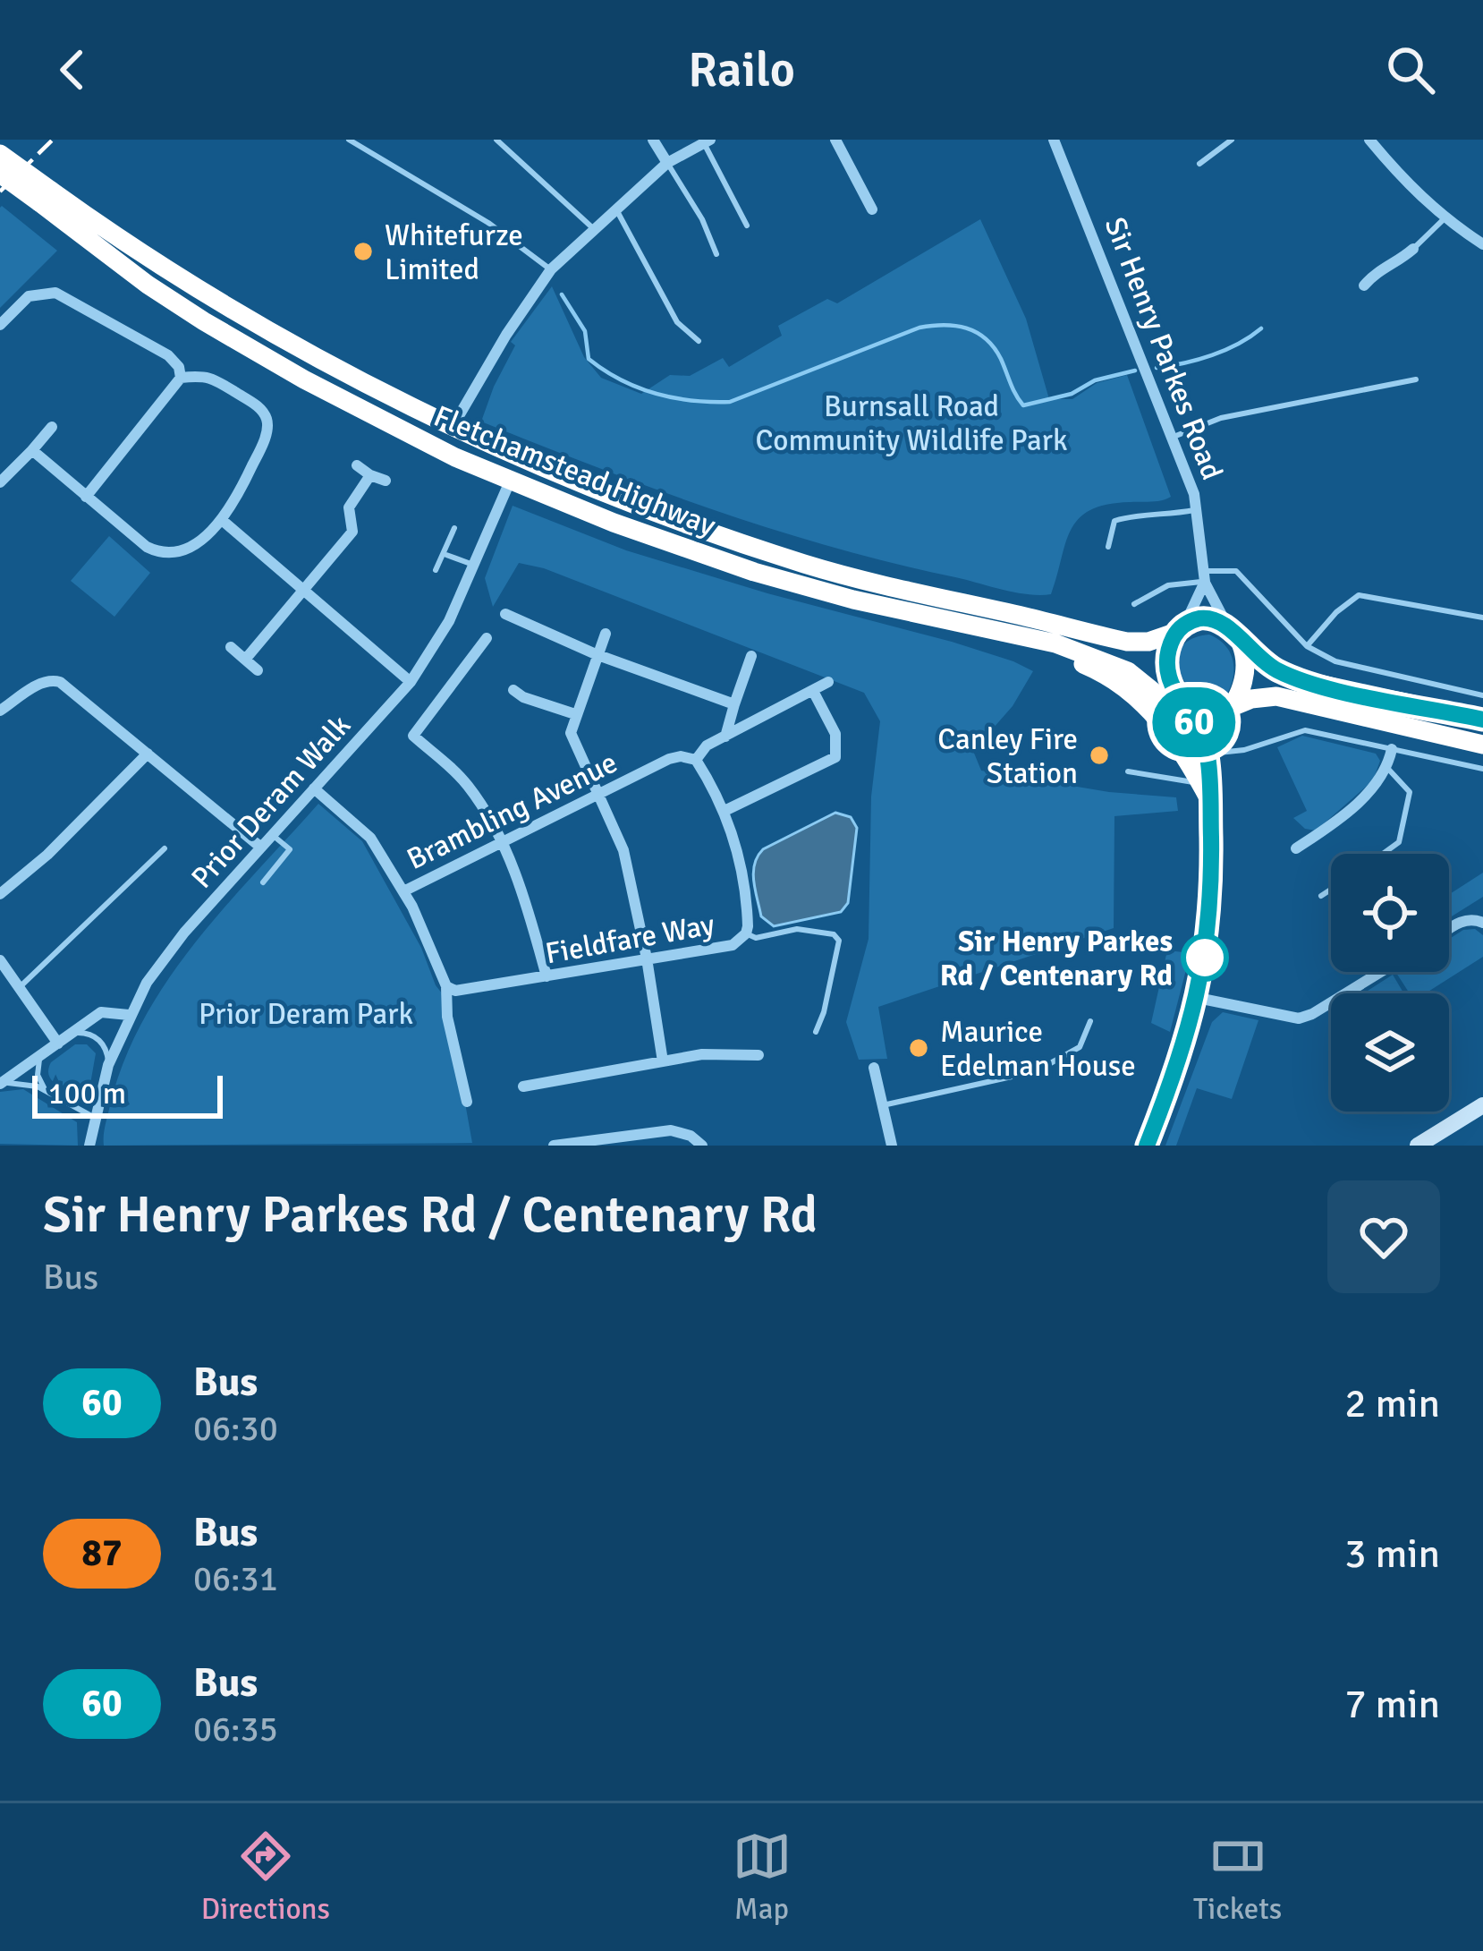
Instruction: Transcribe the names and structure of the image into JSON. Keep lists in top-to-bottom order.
{
  "streets": {
    "highway": ["Fletchamstead Highway"],
    "street": [
      "Sir Henry Parkes Road",
      "Prior Deram Walk",
      "Brambling Avenue",
      "Fieldfare Way"
    ]
  },
  "crossings": [
    ["Sir Henry Parkes Road", "Fletchamstead Highway"],
    ["Fletchamstead Highway", "Prior Deram Walk"],
    ["Brambling Avenue", "Fieldfare Way"]
  ],
  "parks": ["Burnsall Road Community Wildlife Park", "Prior Deram Park"],
  "places": [
    "Whitefurze Limited",
    "Canley Fire Station",
    "Sir Henry Parkes Rd / Centenary Rd",
    "Maurice Edelman House"
  ],
  "lines": ["bus line 60"],
  "scale_bar": "100 m",
  "page": {
    "header": "Railo",
    "on_map": "60",
    "scale": "100 m",
    "heading": ["Sir Henry Parkes Rd / Centenary Rd", "Bus"],
    "list": [
      {
        "mark": "60",
        "name": "Bus",
        "note": "06:30",
        "value": "2 min"
      },
      {
        "mark": "87",
        "name": "Bus",
        "note": "06:31",
        "value": "3 min"
      },
      {
        "mark": "60",
        "name": "Bus",
        "note": "06:35",
        "value": "7 min"
      }
    ],
    "tabs": ["Directions", "Map", "Tickets"]
  }
}
